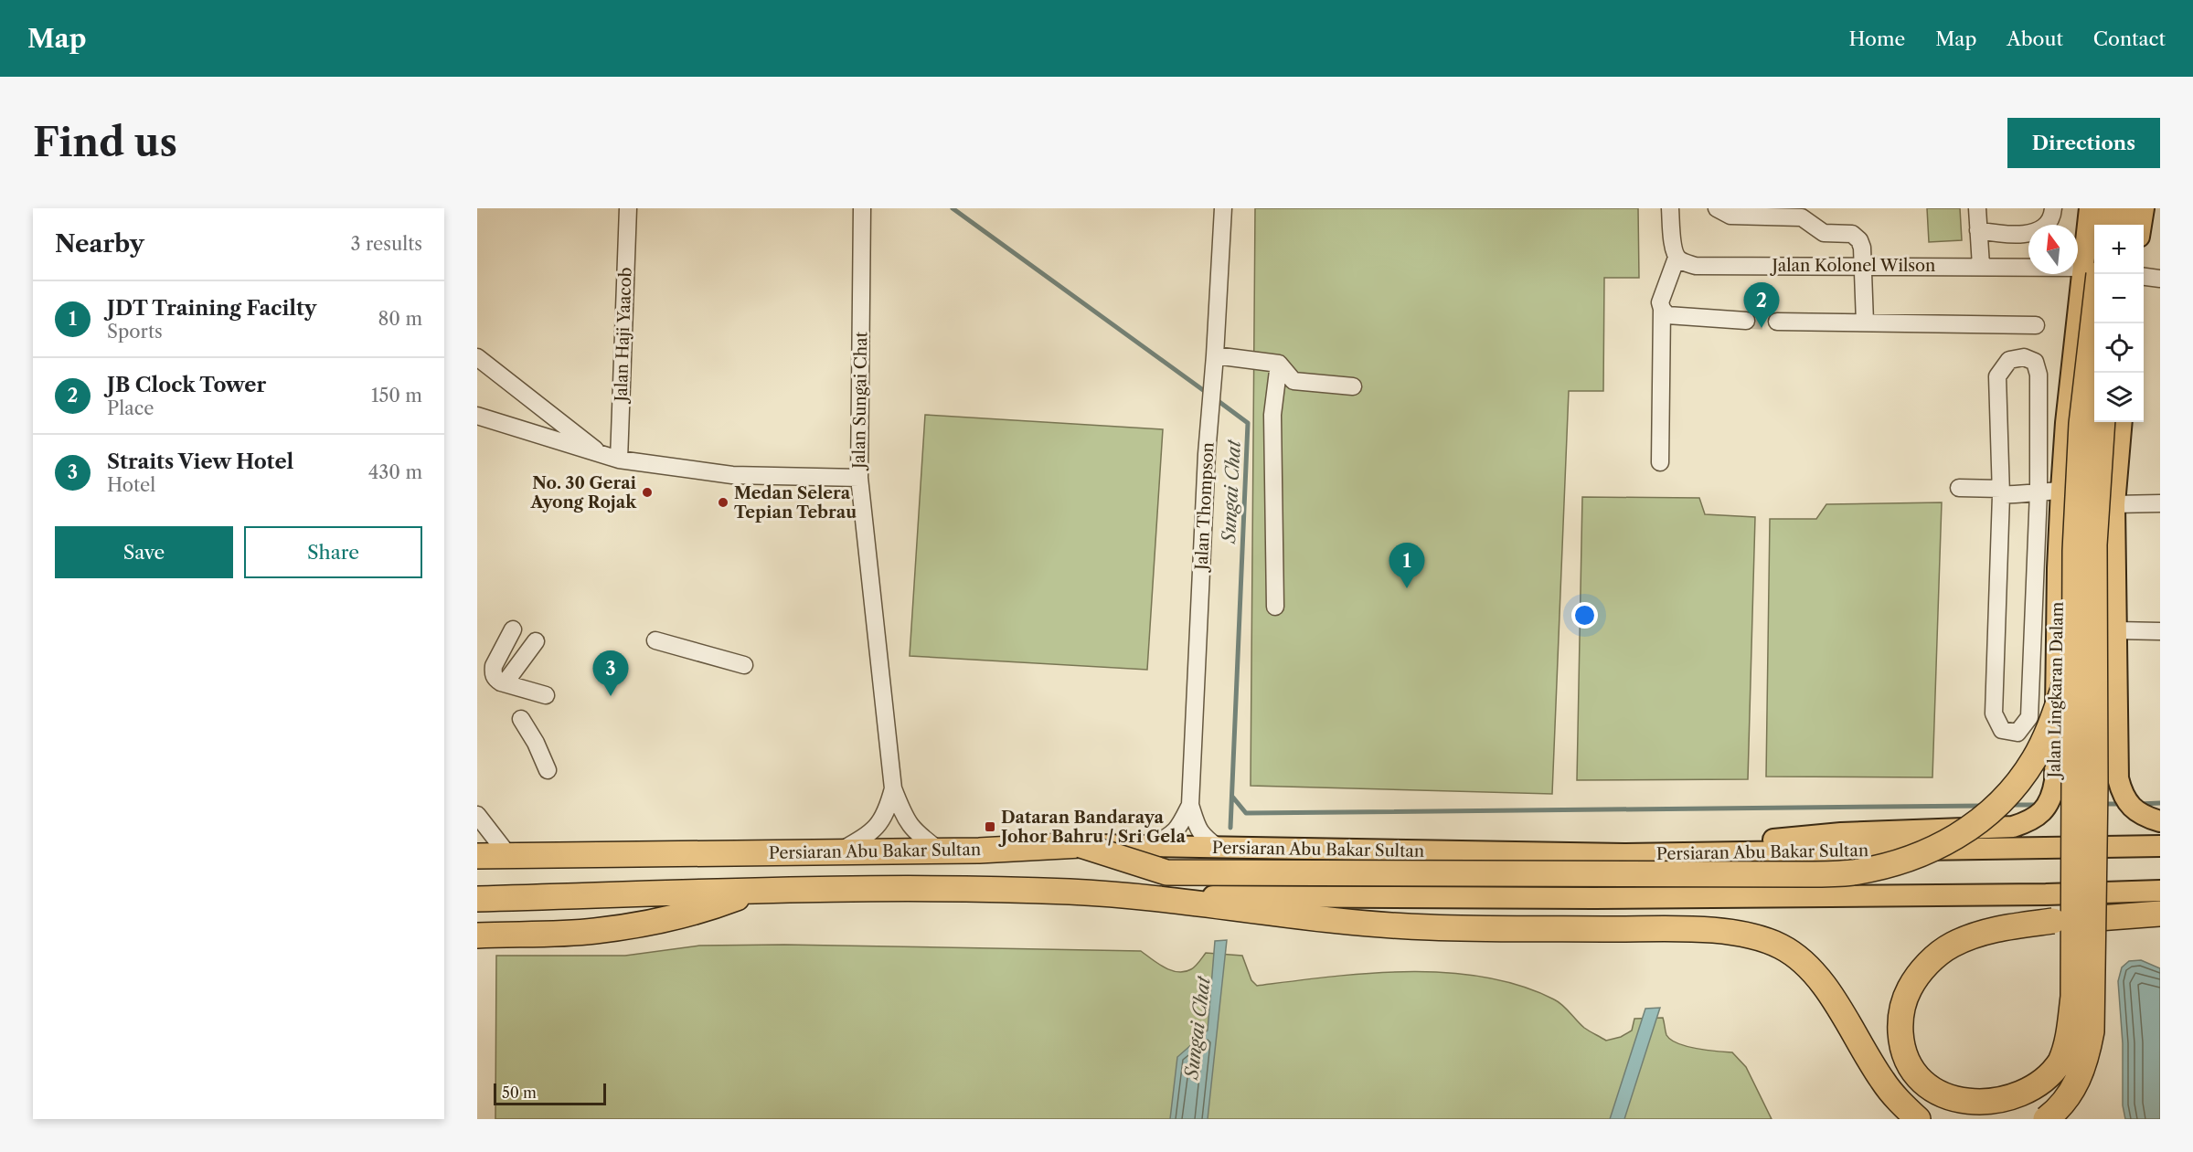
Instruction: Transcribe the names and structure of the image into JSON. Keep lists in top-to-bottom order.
{
  "streets": {
    "highway": ["Jalan Lingkaran Dalam", "Persiaran Abu Bakar Sultan"],
    "street": [
      "Jalan Kolonel Wilson",
      "Jalan Haji Yaacob",
      "Jalan Sungai Chat",
      "Jalan Thompson"
    ]
  },
  "crossings": [
    ["Jalan Kolonel Wilson", "Jalan Lingkaran Dalam"],
    ["Jalan Sungai Chat", "Persiaran Abu Bakar Sultan"],
    ["Jalan Thompson", "Persiaran Abu Bakar Sultan"],
    ["Jalan Lingkaran Dalam", "Persiaran Abu Bakar Sultan"]
  ],
  "water": ["Sungai Chat"],
  "places": {
    "other": ["No. 30 Gerai Ayong Rojak", "Medan Selera Tepian Tebrau"],
    "transit": ["Dataran Bandaraya Johor Bahru / Sri Gela"]
  },
  "scale_bar": "50 m",
  "north": "top",
  "page": {
    "header": "Map",
    "nav": [
      "Home",
      "Map",
      "About",
      "Contact"
    ],
    "buttons": [
      "Directions",
      ["Save", "Share"]
    ],
    "title": "Find us",
    "heading": ["Nearby", "3 results"],
    "map_buttons": ["+", "−"],
    "list": [
      {
        "mark": "1",
        "name": "JDT Training Facilty",
        "note": "Sports",
        "value": "80 m"
      },
      {
        "mark": "2",
        "name": "JB Clock Tower",
        "note": "Place",
        "value": "150 m"
      },
      {
        "mark": "3",
        "name": "Straits View Hotel",
        "note": "Hotel",
        "value": "430 m"
      }
    ],
    "pins": ["2", "1", "3"],
    "scale": "50 m"
  }
}
